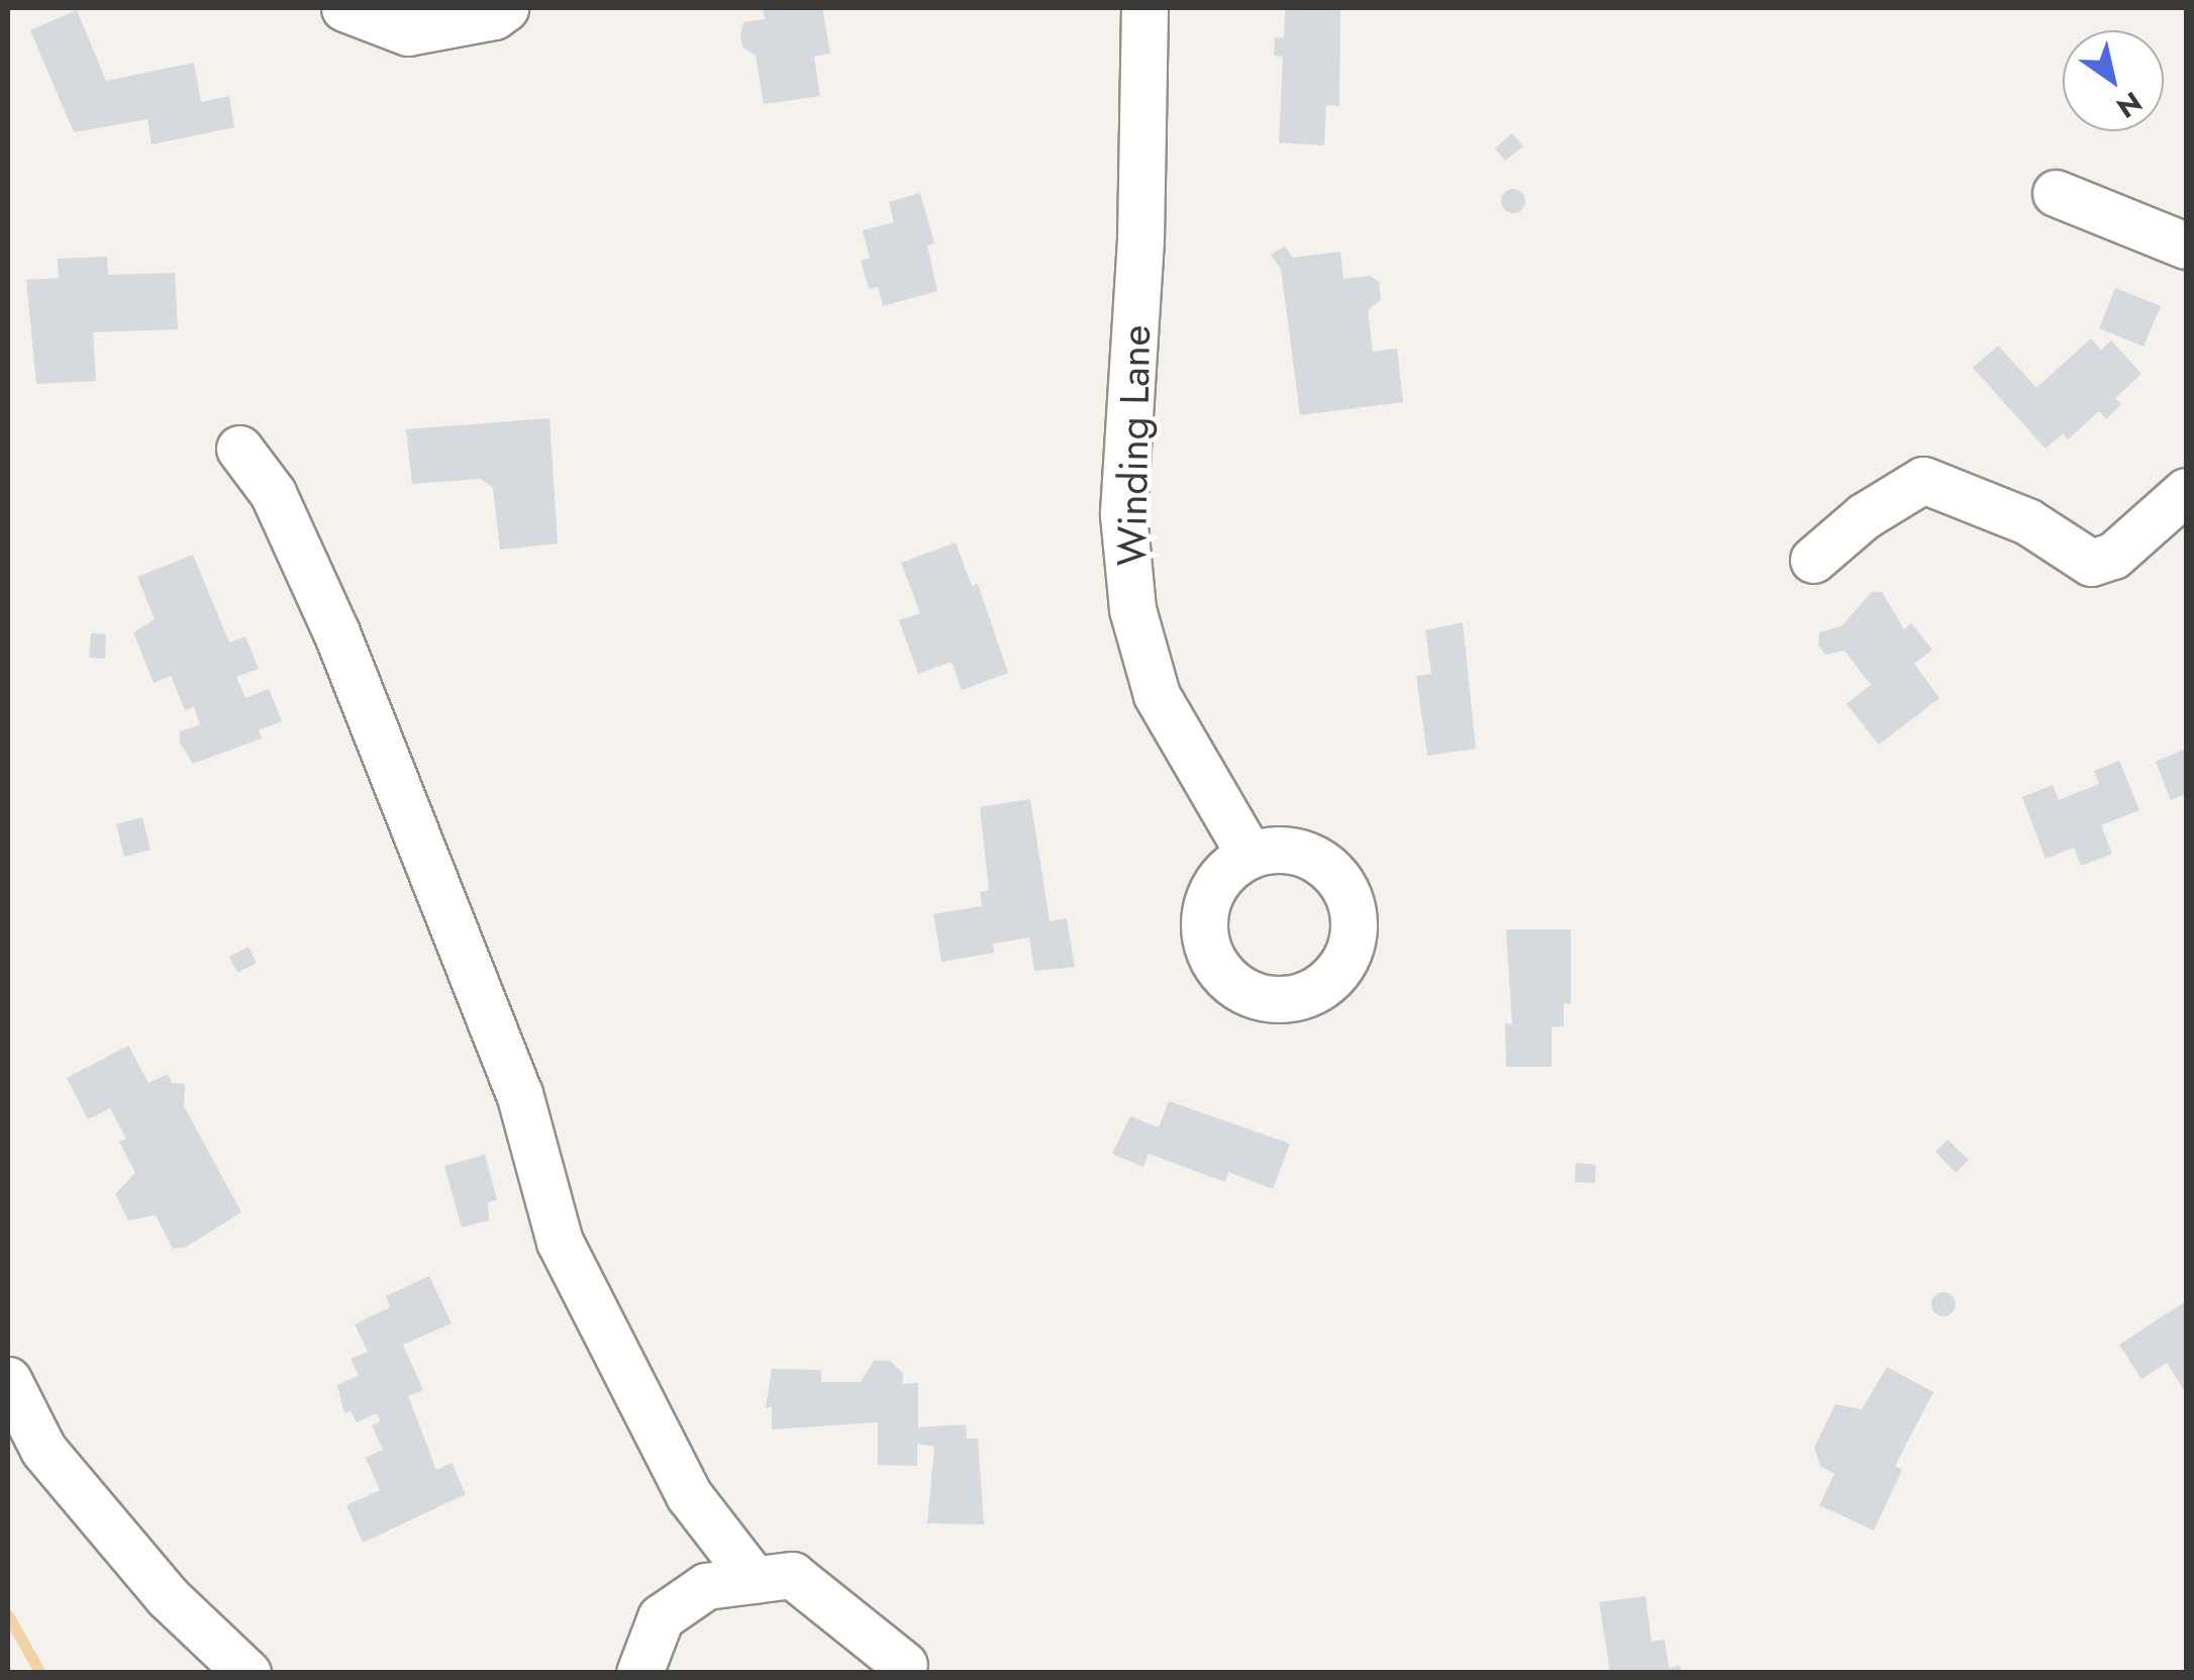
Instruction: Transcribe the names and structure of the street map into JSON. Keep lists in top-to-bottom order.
{
  "streets": {
    "street": ["Winding Lane"]
  },
  "north": "bottom right"
}
